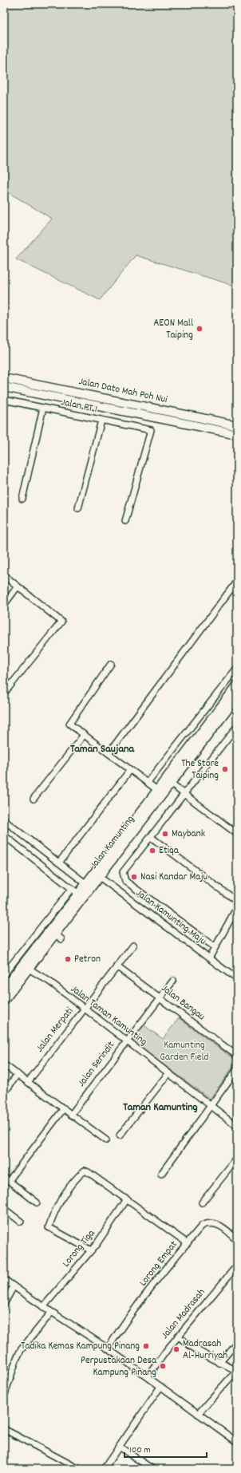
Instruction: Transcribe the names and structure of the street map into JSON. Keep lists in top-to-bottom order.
{
  "streets": {
    "main road": ["Jalan Dato Mah Poh Nui", "Jalan Kamunting"],
    "street": [
      "Jalan PT 1",
      "Jalan Kamunting Maju",
      "Jalan Bangau",
      "Jalan Taman Kamunting",
      "Jalan Merpati",
      "Jalan Serindit",
      "Lorong Tiga",
      "Lorong Empat",
      "Jalan Madrasah"
    ]
  },
  "crossings": [
    ["Jalan Kamunting", "Jalan Kamunting Maju"],
    ["Jalan Kamunting", "Jalan Taman Kamunting"],
    ["Jalan Bangau", "Jalan Merpati"],
    ["Jalan Bangau", "Jalan Serindit"],
    ["Jalan Taman Kamunting", "Jalan Merpati"],
    ["Jalan Taman Kamunting", "Jalan Serindit"]
  ],
  "districts": ["Taman Saujana", "Taman Kamunting"],
  "parks": ["Kamunting Garden Field"],
  "places": [
    "AEON Mall Taiping",
    "The Store Taiping",
    "Maybank",
    "Etiqa",
    "Nasi Kandar Maju",
    "Petron",
    "Tadika Kemas Kampung Pinang",
    "Madrasah Al-Hurriyah",
    "Perpustakaan Desa Kampung Pinang"
  ],
  "scale_bar": "100 m"
}
